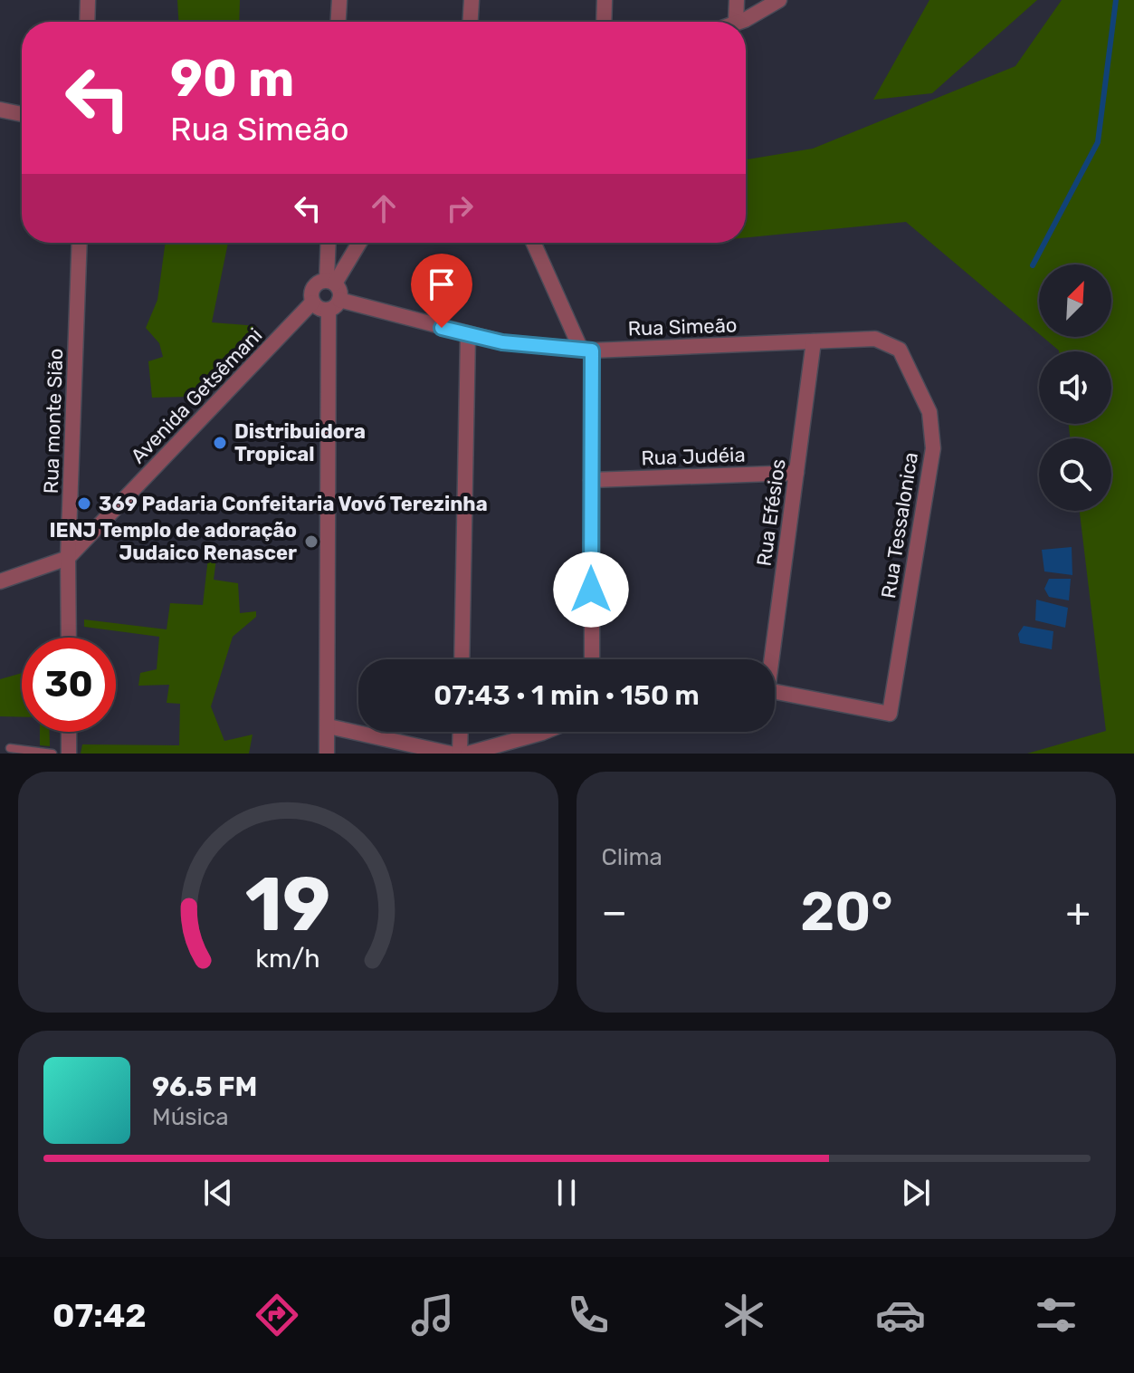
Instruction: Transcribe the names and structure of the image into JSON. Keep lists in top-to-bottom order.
{
  "streets": {
    "street": [
      "Rua Simeão",
      "Avenida Getsêmani",
      "Rua monte Sião",
      "Rua Judéia",
      "Rua Efésios",
      "Rua Tessalonica"
    ]
  },
  "crossings": [
    ["Rua Simeão", "Avenida Getsêmani"],
    ["Rua Simeão", "Rua Efésios"],
    ["Rua Simeão", "Rua Tessalonica"],
    ["Avenida Getsêmani", "Rua monte Sião"],
    ["Rua Judéia", "Rua Efésios"]
  ],
  "places": ["Distribuidora Tropical", "369 Padaria Confeitaria Vovó Terezinha", "IENJ Templo de adoração Judaico Renascer"],
  "north": "top right",
  "page": {
    "turn": ["90 m", "Rua Simeão"],
    "limit": "30",
    "trip": "07:43 · 1 min · 150 m",
    "tile": "Clima",
    "heat": ["−", "20°", "+"],
    "song": ["96.5 FM", "Música"],
    "tabs": "07:42",
    "gauge": ["19", "km/h"]
  }
}
